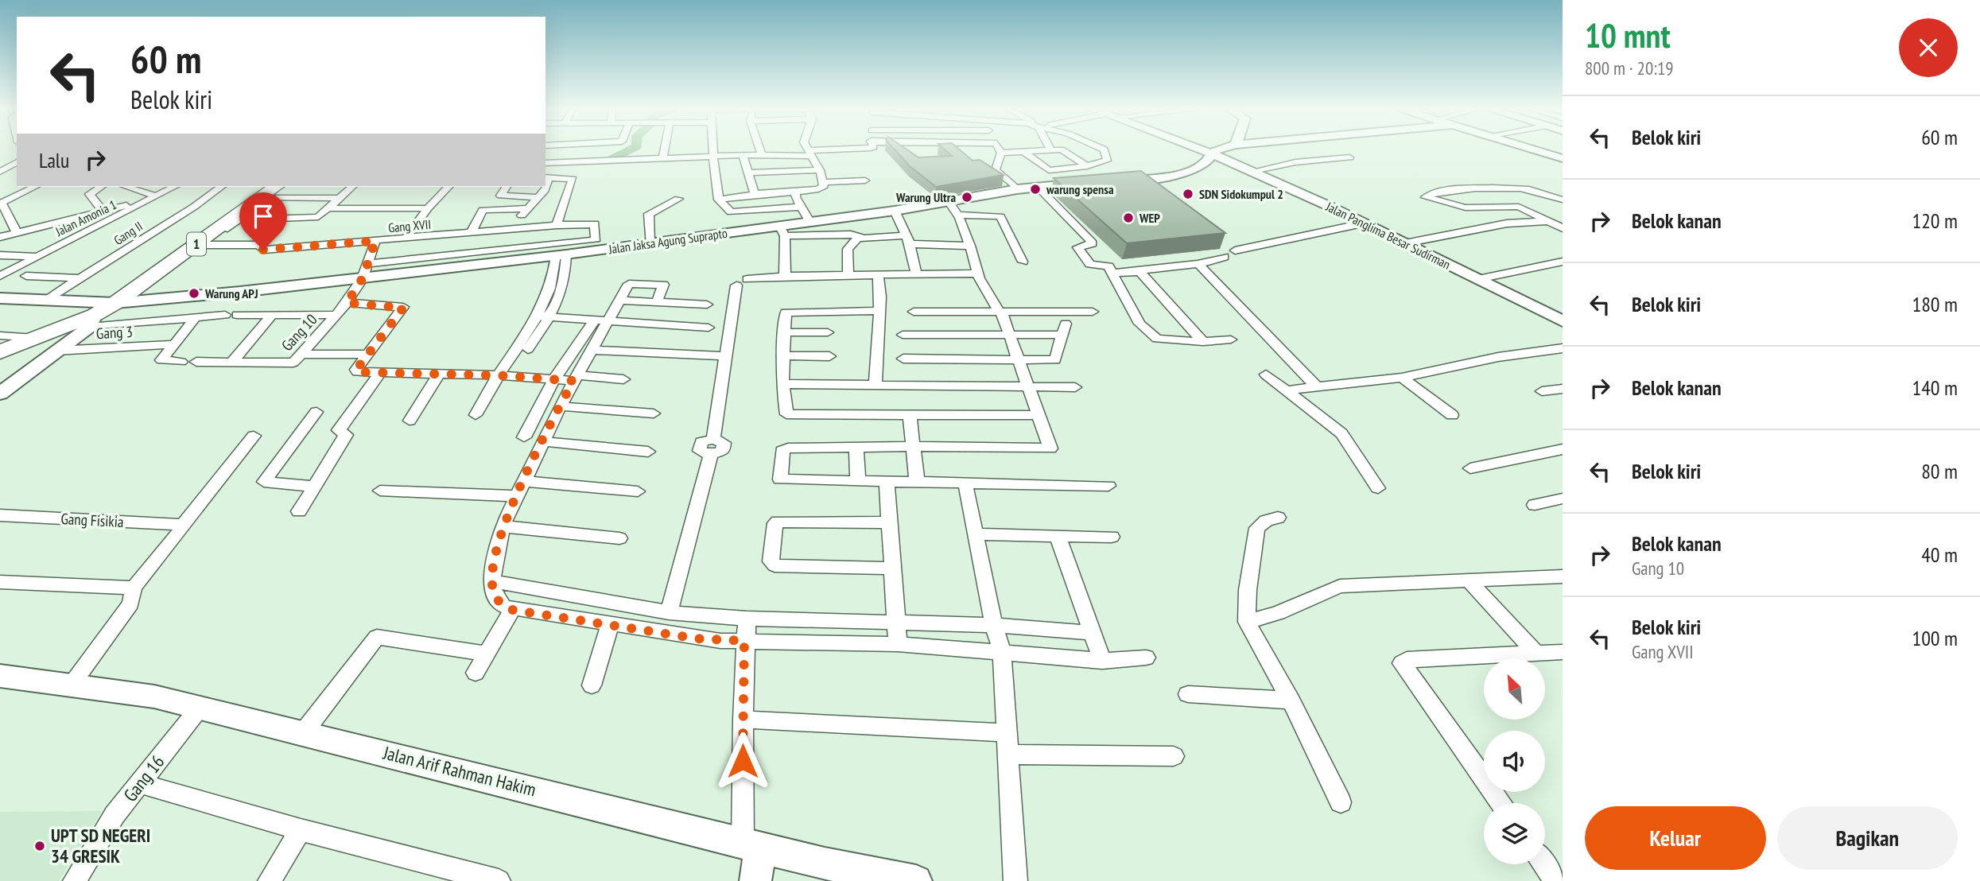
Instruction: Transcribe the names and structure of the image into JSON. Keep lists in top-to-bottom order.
{
  "streets": {
    "highway": ["1"],
    "main road": ["Jalan Panglima Besar Sudirman", "Jalan Jaksa Agung Suprapto", "Jalan Arif Rahman Hakim"],
    "street": [
      "Jalan Amonia 1",
      "Gang XVII",
      "Gang II",
      "Gang 3",
      "Gang 10",
      "Gang Fisikia",
      "Gang 16"
    ]
  },
  "crossings": [
    ["Gang XVII", "Jalan Jaksa Agung Suprapto"],
    ["Gang XVII", "1"],
    ["Gang XVII", "Gang 10"],
    ["Gang II", "Jalan Jaksa Agung Suprapto"],
    ["Jalan Jaksa Agung Suprapto", "1"],
    ["Jalan Jaksa Agung Suprapto", "Gang 10"],
    ["Jalan Arif Rahman Hakim", "Gang 16"]
  ],
  "places": [
    "warung spensa",
    "SDN Sidokumpul 2",
    "Warung Ultra",
    "WEP",
    "Warung APJ",
    "UPT SD NEGERI 34 GRESIK"
  ],
  "north": "top left",
  "page": {
    "heading": ["10 mnt", "800 m · 20:19"],
    "turn": ["60 m", "Belok kiri"],
    "list": [
      {
        "name": "Belok kiri",
        "value": "60 m"
      },
      {
        "name": "Belok kanan",
        "value": "120 m"
      },
      {
        "name": "Belok kiri",
        "value": "180 m"
      },
      {
        "name": "Belok kanan",
        "value": "140 m"
      },
      {
        "name": "Belok kiri",
        "value": "80 m"
      },
      {
        "name": "Belok kanan",
        "note": "Gang 10",
        "value": "40 m"
      },
      {
        "name": "Belok kiri",
        "note": "Gang XVII",
        "value": "100 m"
      }
    ],
    "then": "Lalu",
    "buttons": ["Keluar", "Bagikan"]
  }
}
